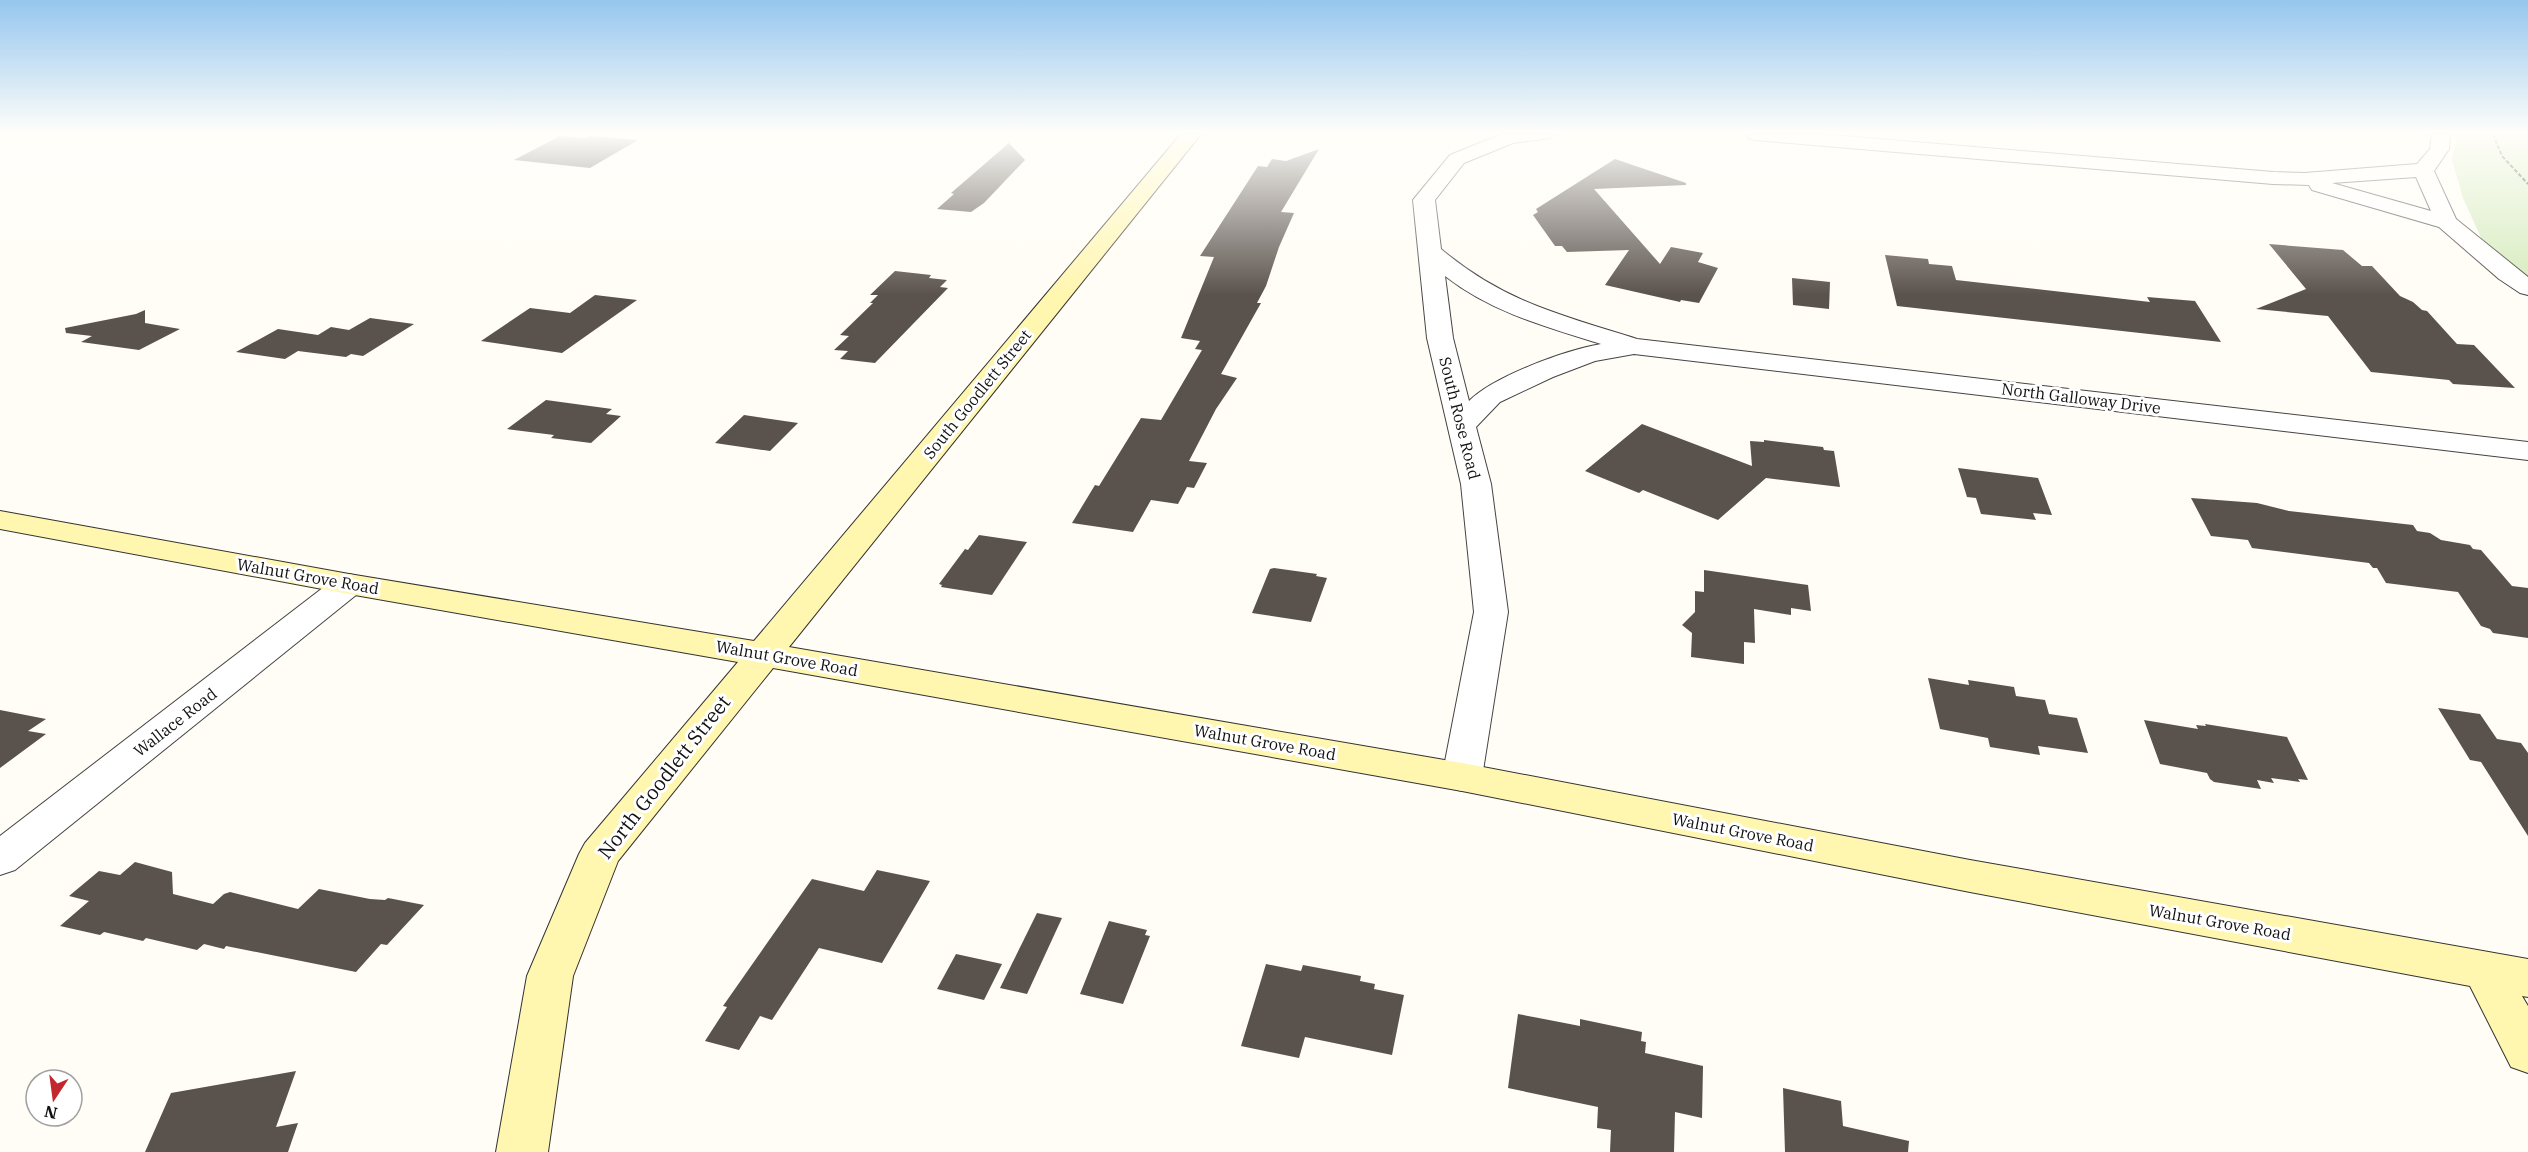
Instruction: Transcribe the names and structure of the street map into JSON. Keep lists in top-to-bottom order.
{
  "streets": {
    "main road": ["South Goodlett Street", "Walnut Grove Road", "North Goodlett Street"],
    "street": ["North Galloway Drive", "South Rose Road", "Wallace Road"]
  },
  "crossings": [
    ["South Goodlett Street", "Walnut Grove Road"],
    ["South Goodlett Street", "North Goodlett Street"],
    ["North Galloway Drive", "South Rose Road"],
    ["South Rose Road", "Walnut Grove Road"],
    ["Walnut Grove Road", "Wallace Road"],
    ["Walnut Grove Road", "North Goodlett Street"]
  ],
  "north": "bottom"
}
